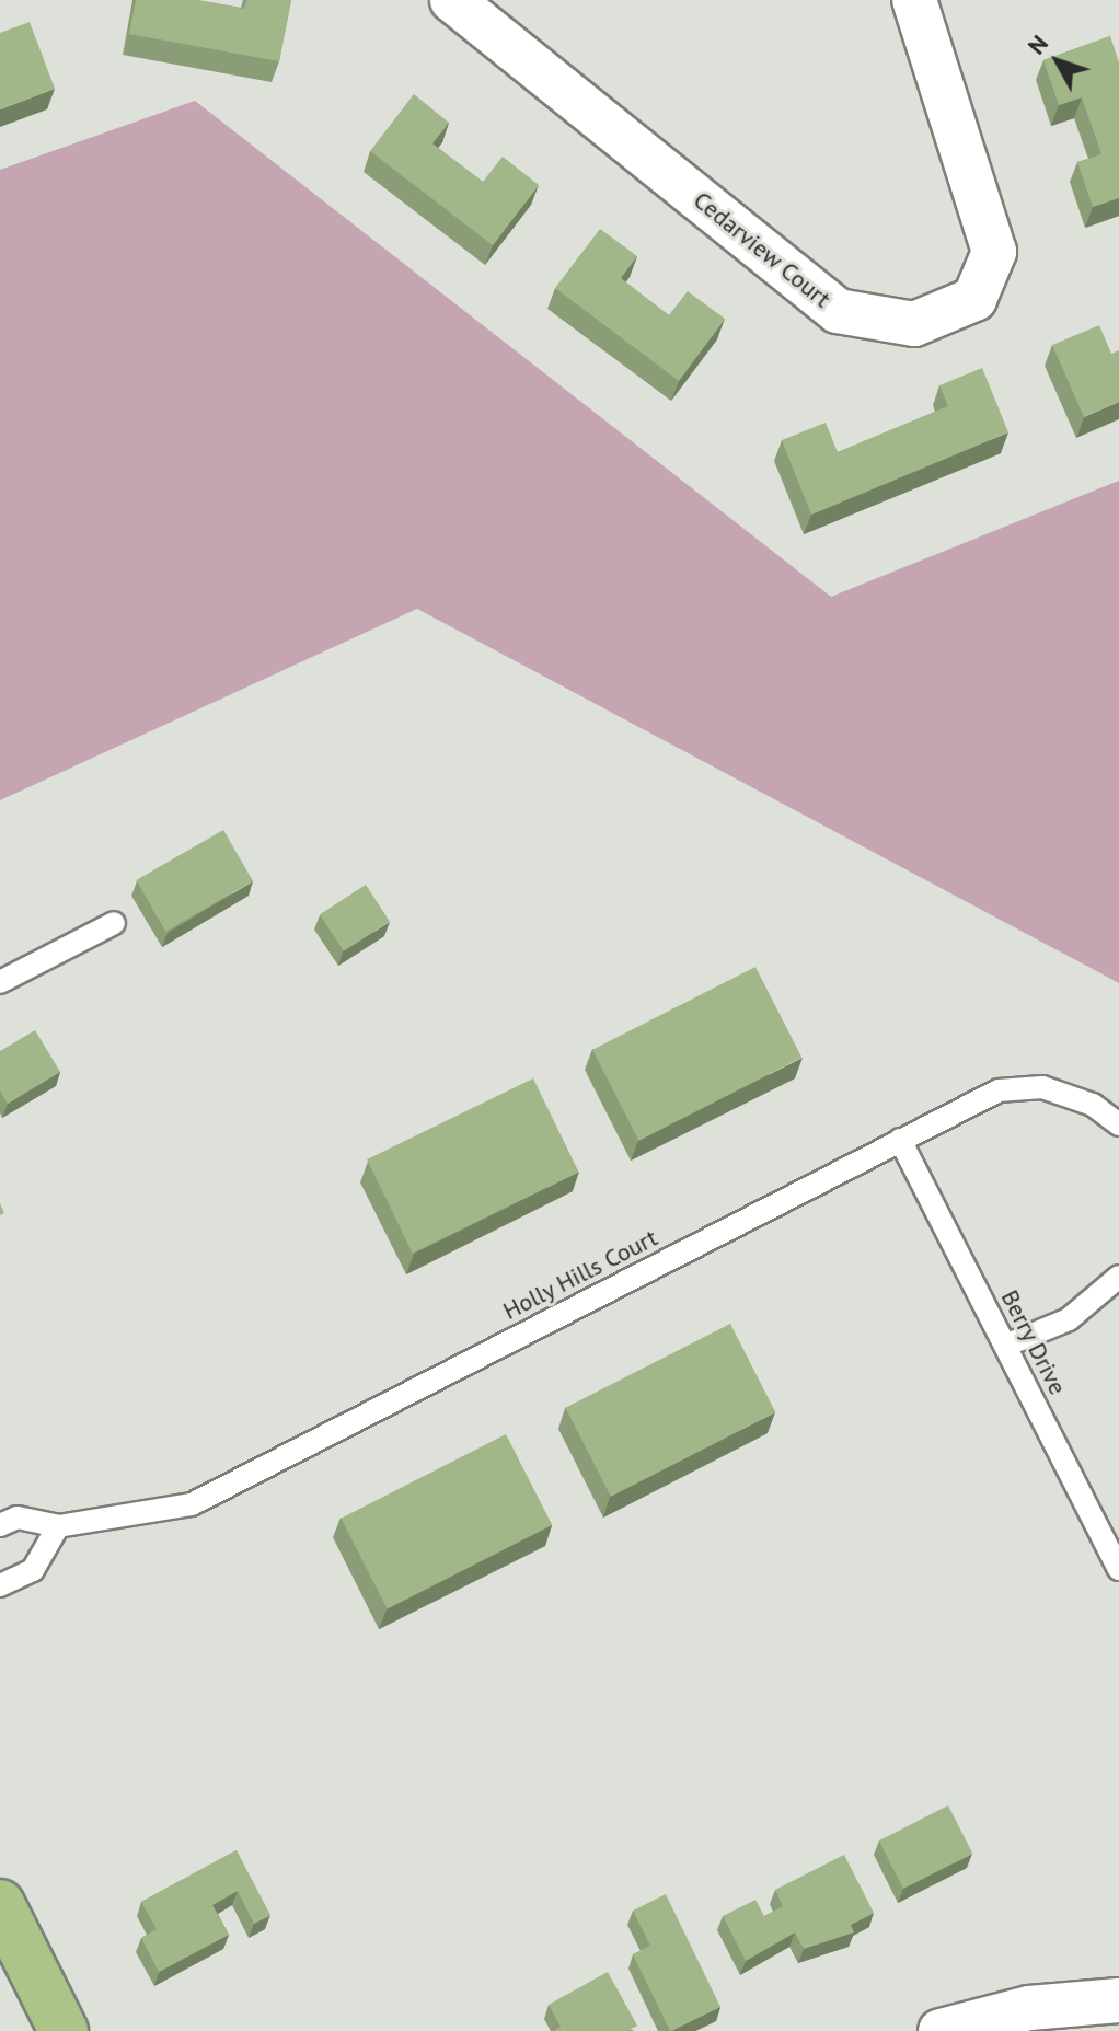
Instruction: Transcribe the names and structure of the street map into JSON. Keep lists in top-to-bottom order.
{
  "streets": {
    "street": ["Cedarview Court"],
    "lane": ["Holly Hills Court", "Berry Drive"]
  },
  "crossings": [
    ["Holly Hills Court", "Berry Drive"]
  ],
  "north": "top left"
}
